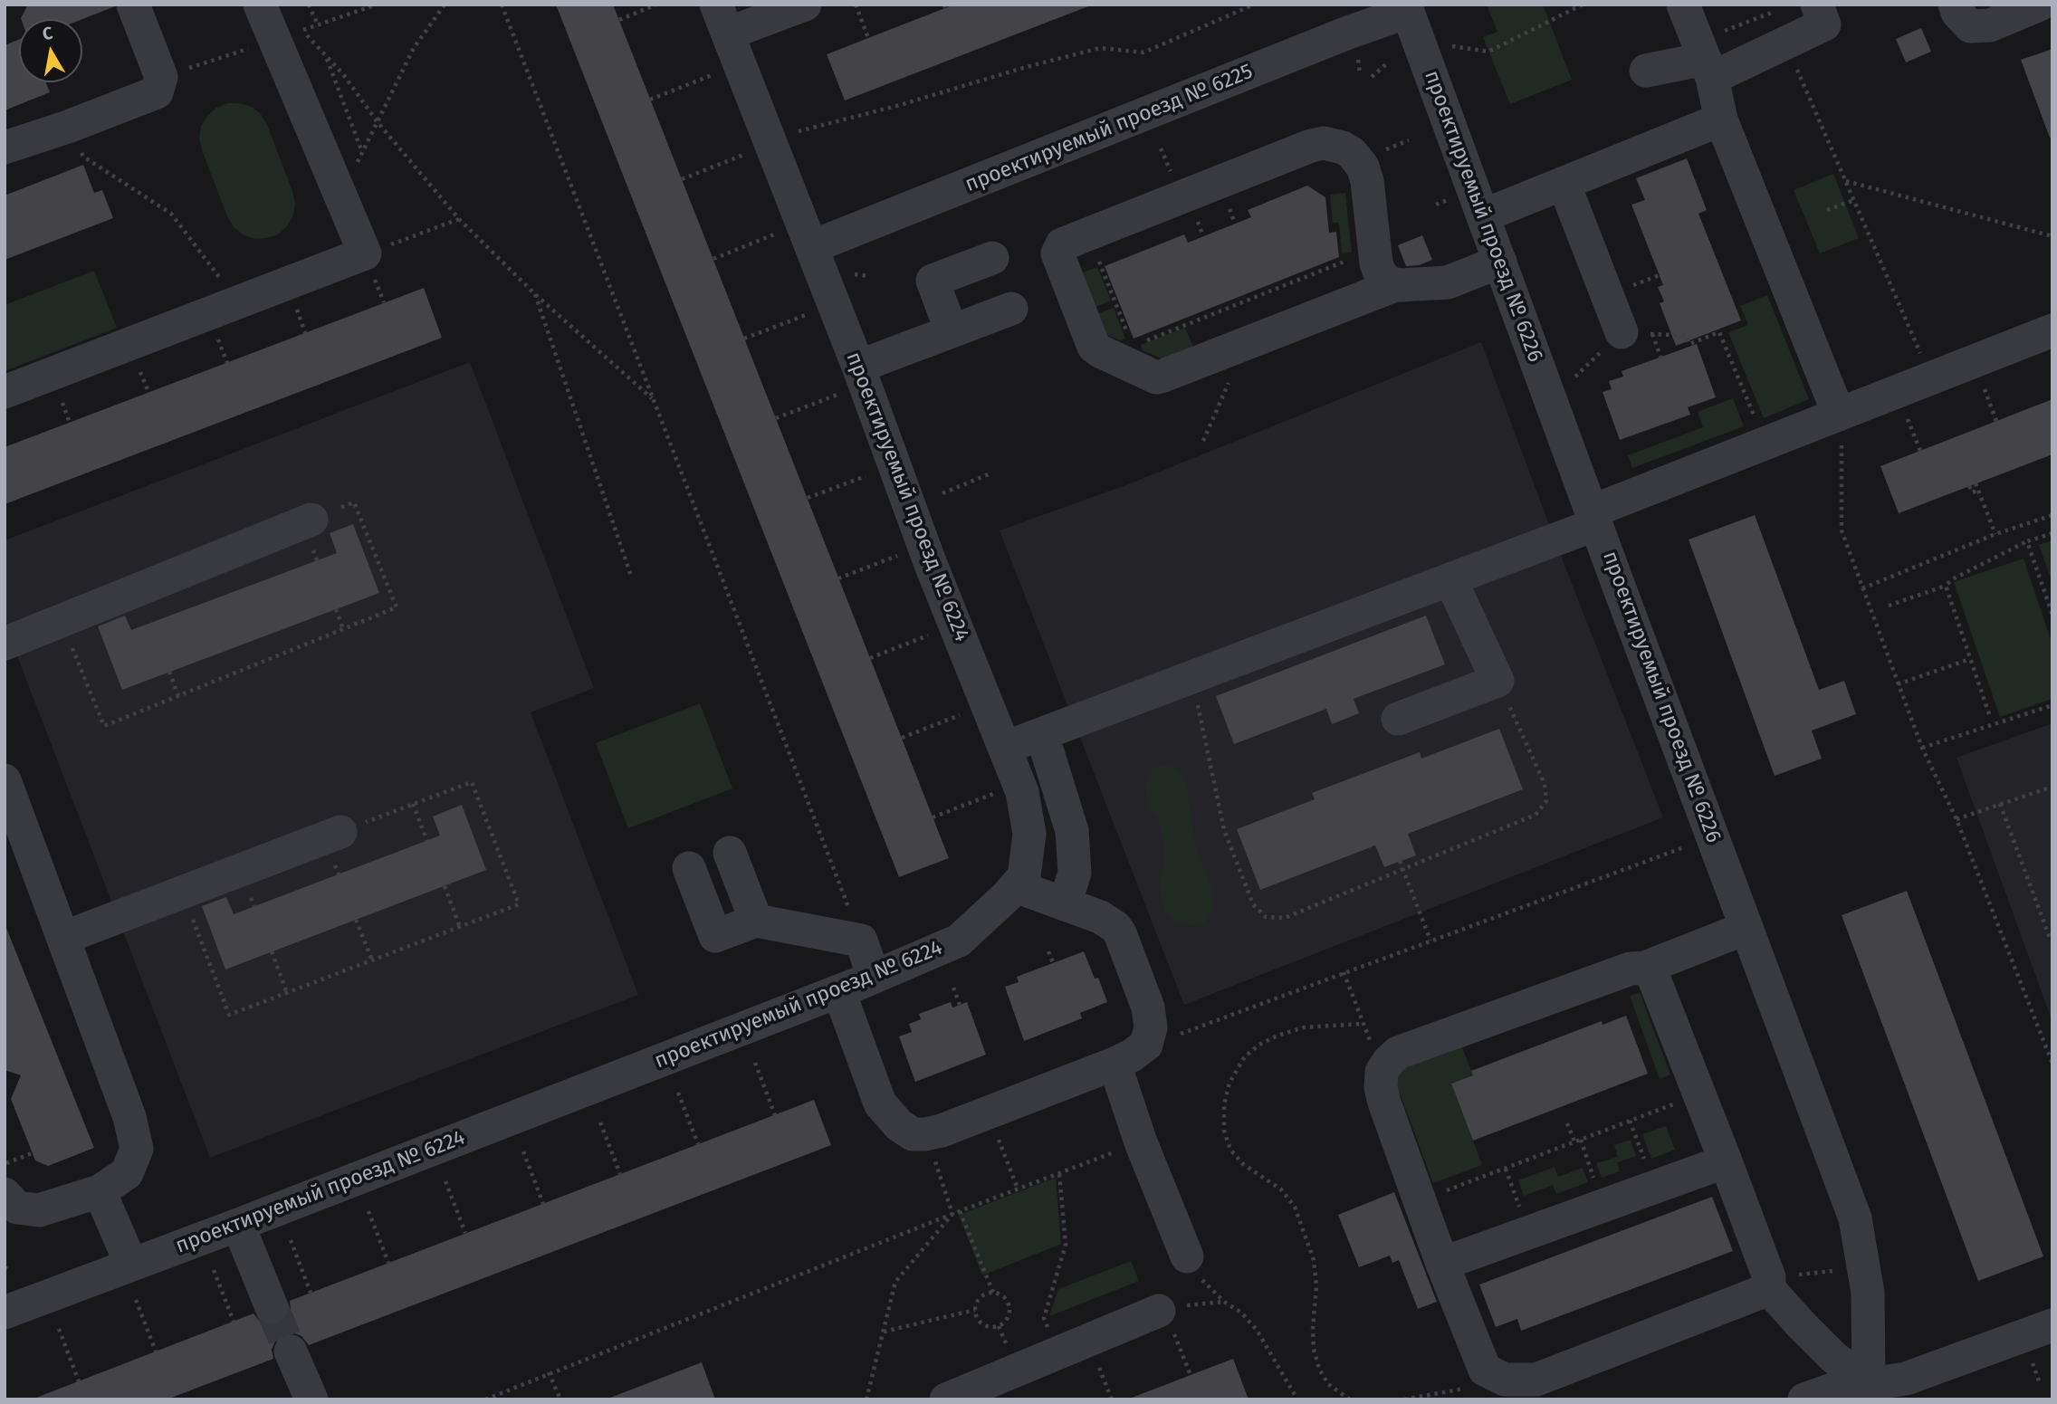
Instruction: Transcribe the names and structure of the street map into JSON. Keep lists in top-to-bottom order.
{
  "streets": {
    "street": ["проектируемый проезд № 6225", "проектируемый проезд № 6226", "проектируемый проезд № 6224"]
  },
  "crossings": [
    ["проектируемый проезд № 6225", "проектируемый проезд № 6226"],
    ["проектируемый проезд № 6225", "проектируемый проезд № 6224"]
  ],
  "north": "top"
}
